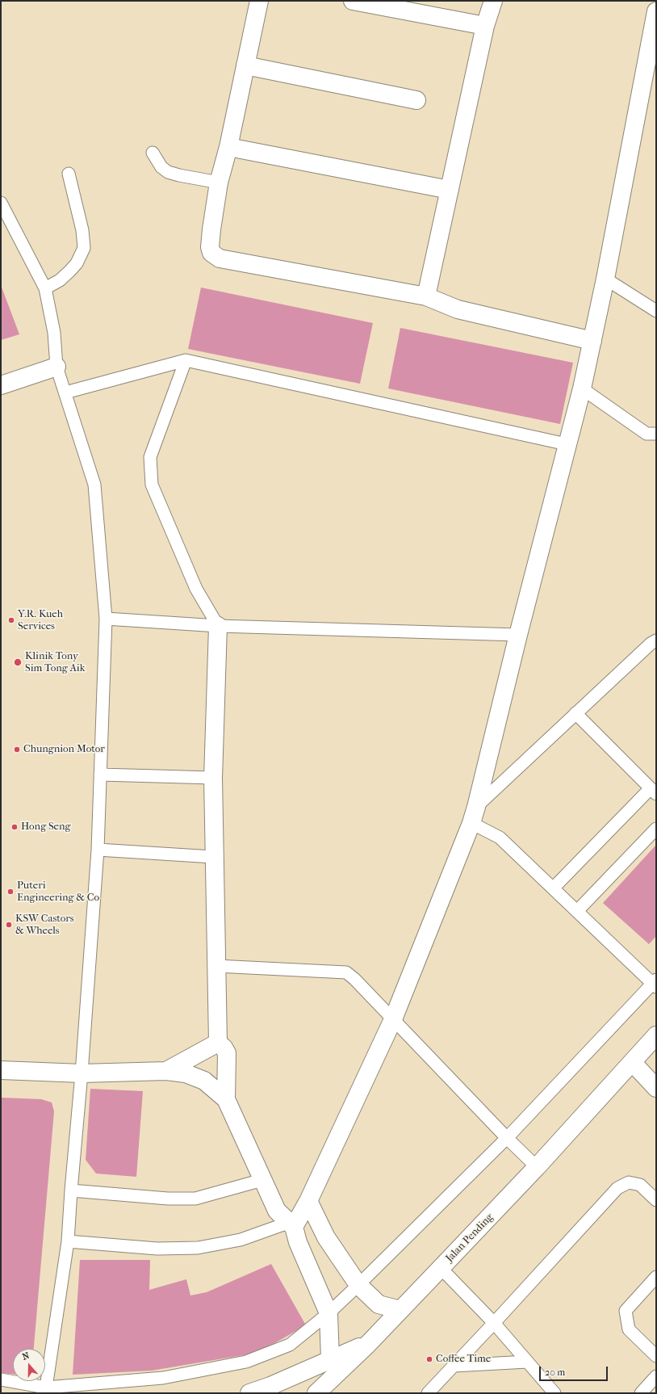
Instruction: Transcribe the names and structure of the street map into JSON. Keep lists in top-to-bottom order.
{
  "streets": {
    "street": ["Jalan Pending"]
  },
  "places": [
    "Y.R. Kueh Services",
    "Klinik Tony Sim Tong Aik",
    "Chungnion Motor",
    "Hong Seng",
    "Puteri Engineering & Co",
    "KSW Castors & Wheels",
    "Coffee Time"
  ],
  "scale_bar": "20 m",
  "north": "top"
}
